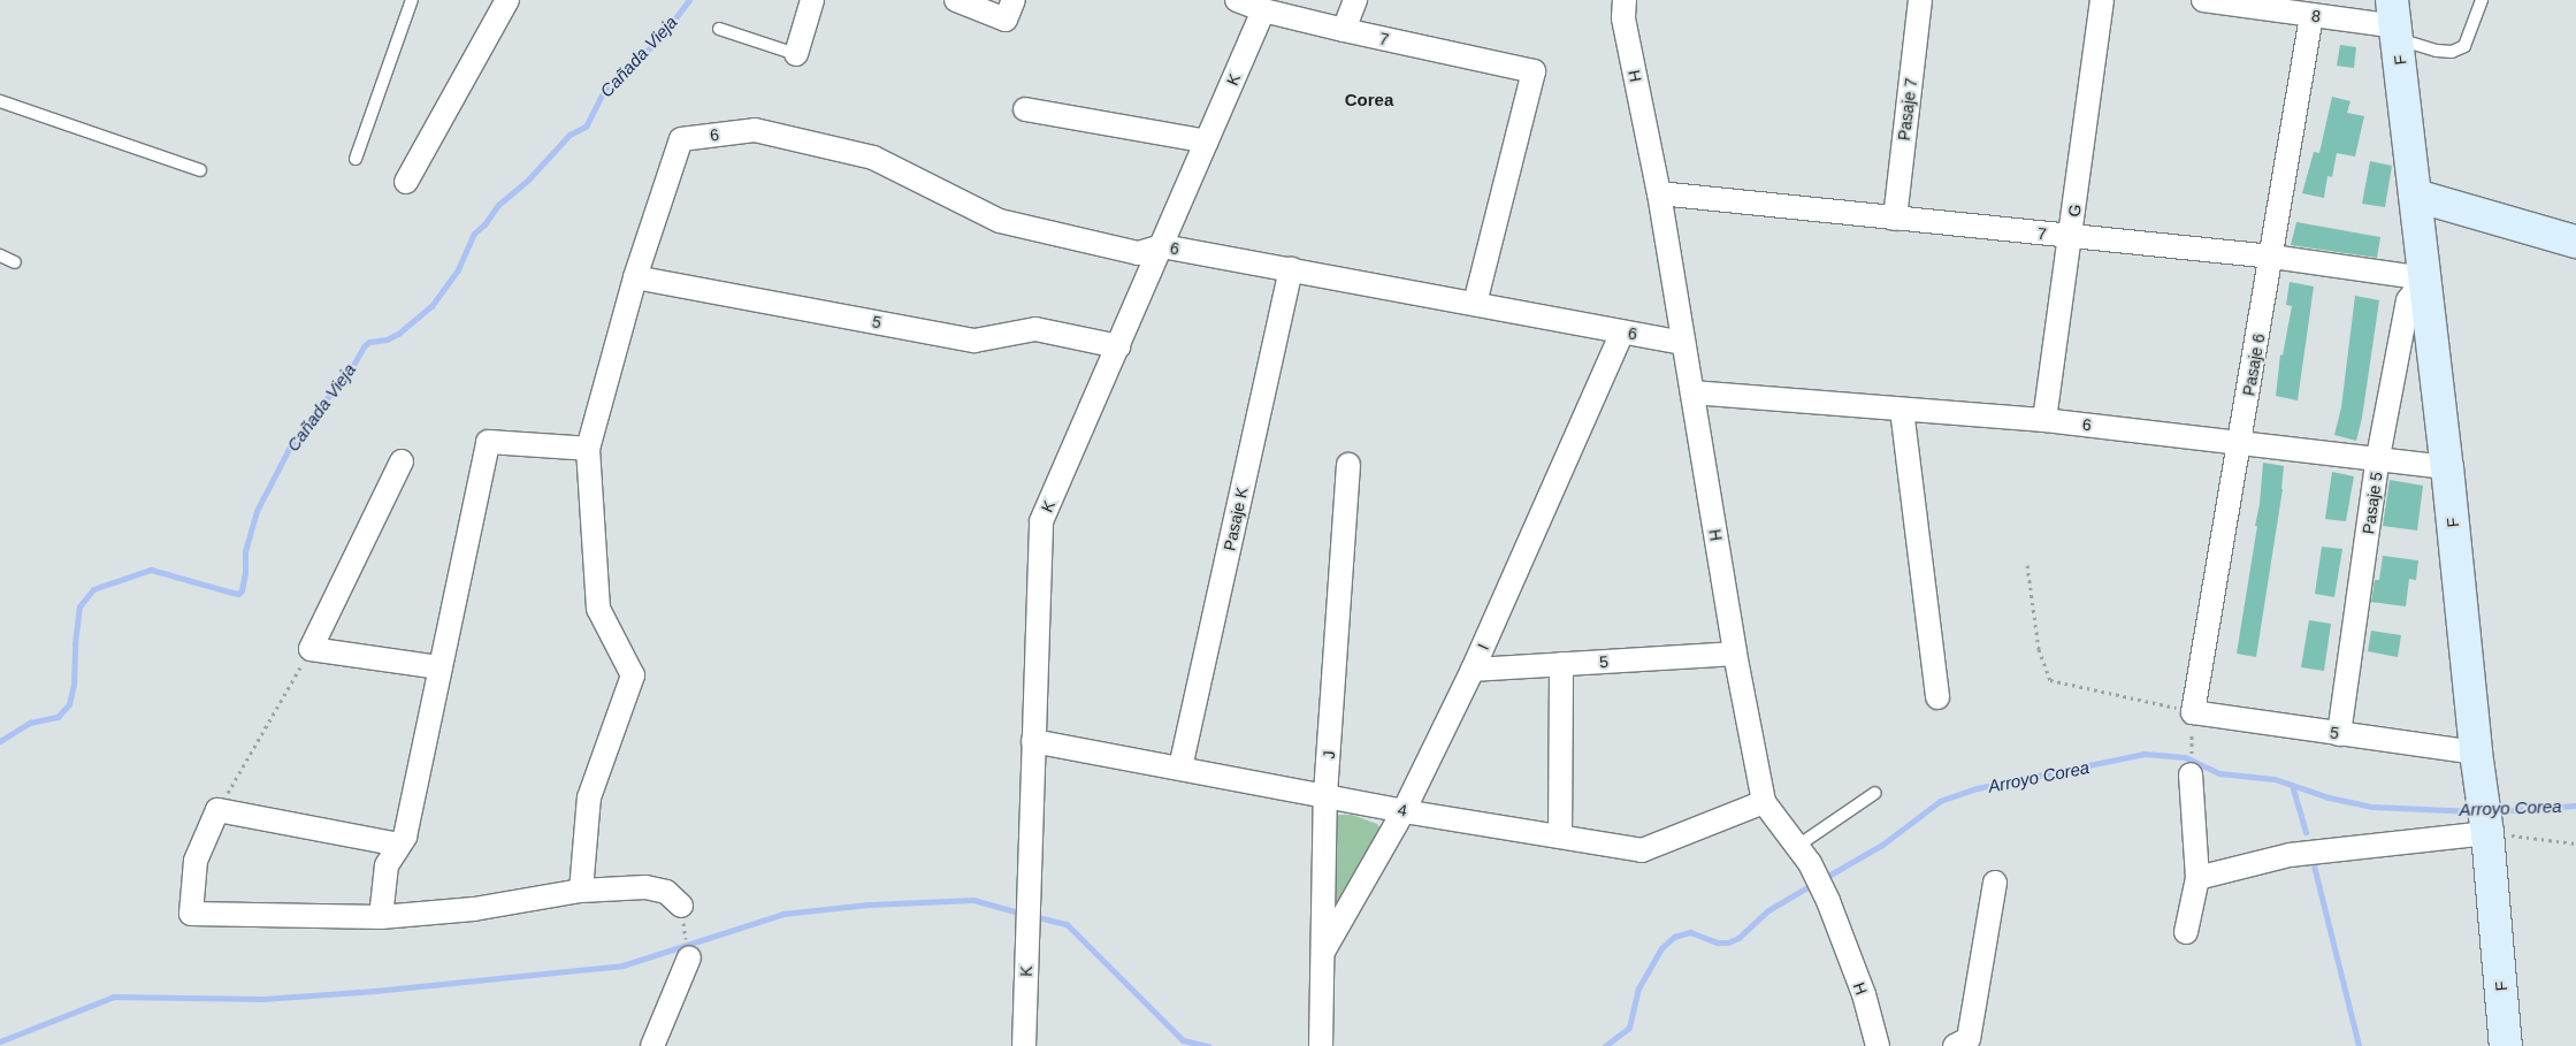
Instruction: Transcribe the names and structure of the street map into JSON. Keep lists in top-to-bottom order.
{
  "streets": {
    "street": [
      "8",
      "7",
      "F",
      "H",
      "K",
      "Pasaje 7",
      "6",
      "G",
      "5",
      "Pasaje 6",
      "Pasaje 5",
      "Pasaje K",
      "I",
      "J",
      "4"
    ]
  },
  "crossings": [
    ["8", "F"],
    ["8", "Pasaje 6"],
    ["7", "F"],
    ["7", "H"],
    ["7", "K"],
    ["7", "Pasaje 7"],
    ["7", "6"],
    ["7", "G"],
    ["7", "Pasaje 6"],
    ["7", "Pasaje 5"],
    ["F", "6"],
    ["F", "5"],
    ["F", "Pasaje 5"],
    ["H", "6"],
    ["H", "5"],
    ["H", "4"],
    ["K", "6"],
    ["K", "5"],
    ["K", "4"],
    ["6", "G"],
    ["6", "5"],
    ["6", "Pasaje 6"],
    ["6", "Pasaje 5"],
    ["6", "Pasaje K"],
    ["6", "I"],
    ["5", "Pasaje 6"],
    ["5", "Pasaje 5"],
    ["5", "I"],
    ["Pasaje K", "4"],
    ["I", "J"],
    ["I", "4"],
    ["J", "4"]
  ],
  "districts": ["Corea"],
  "water": ["Cañada Vieja", "Arroyo Corea"]
}
